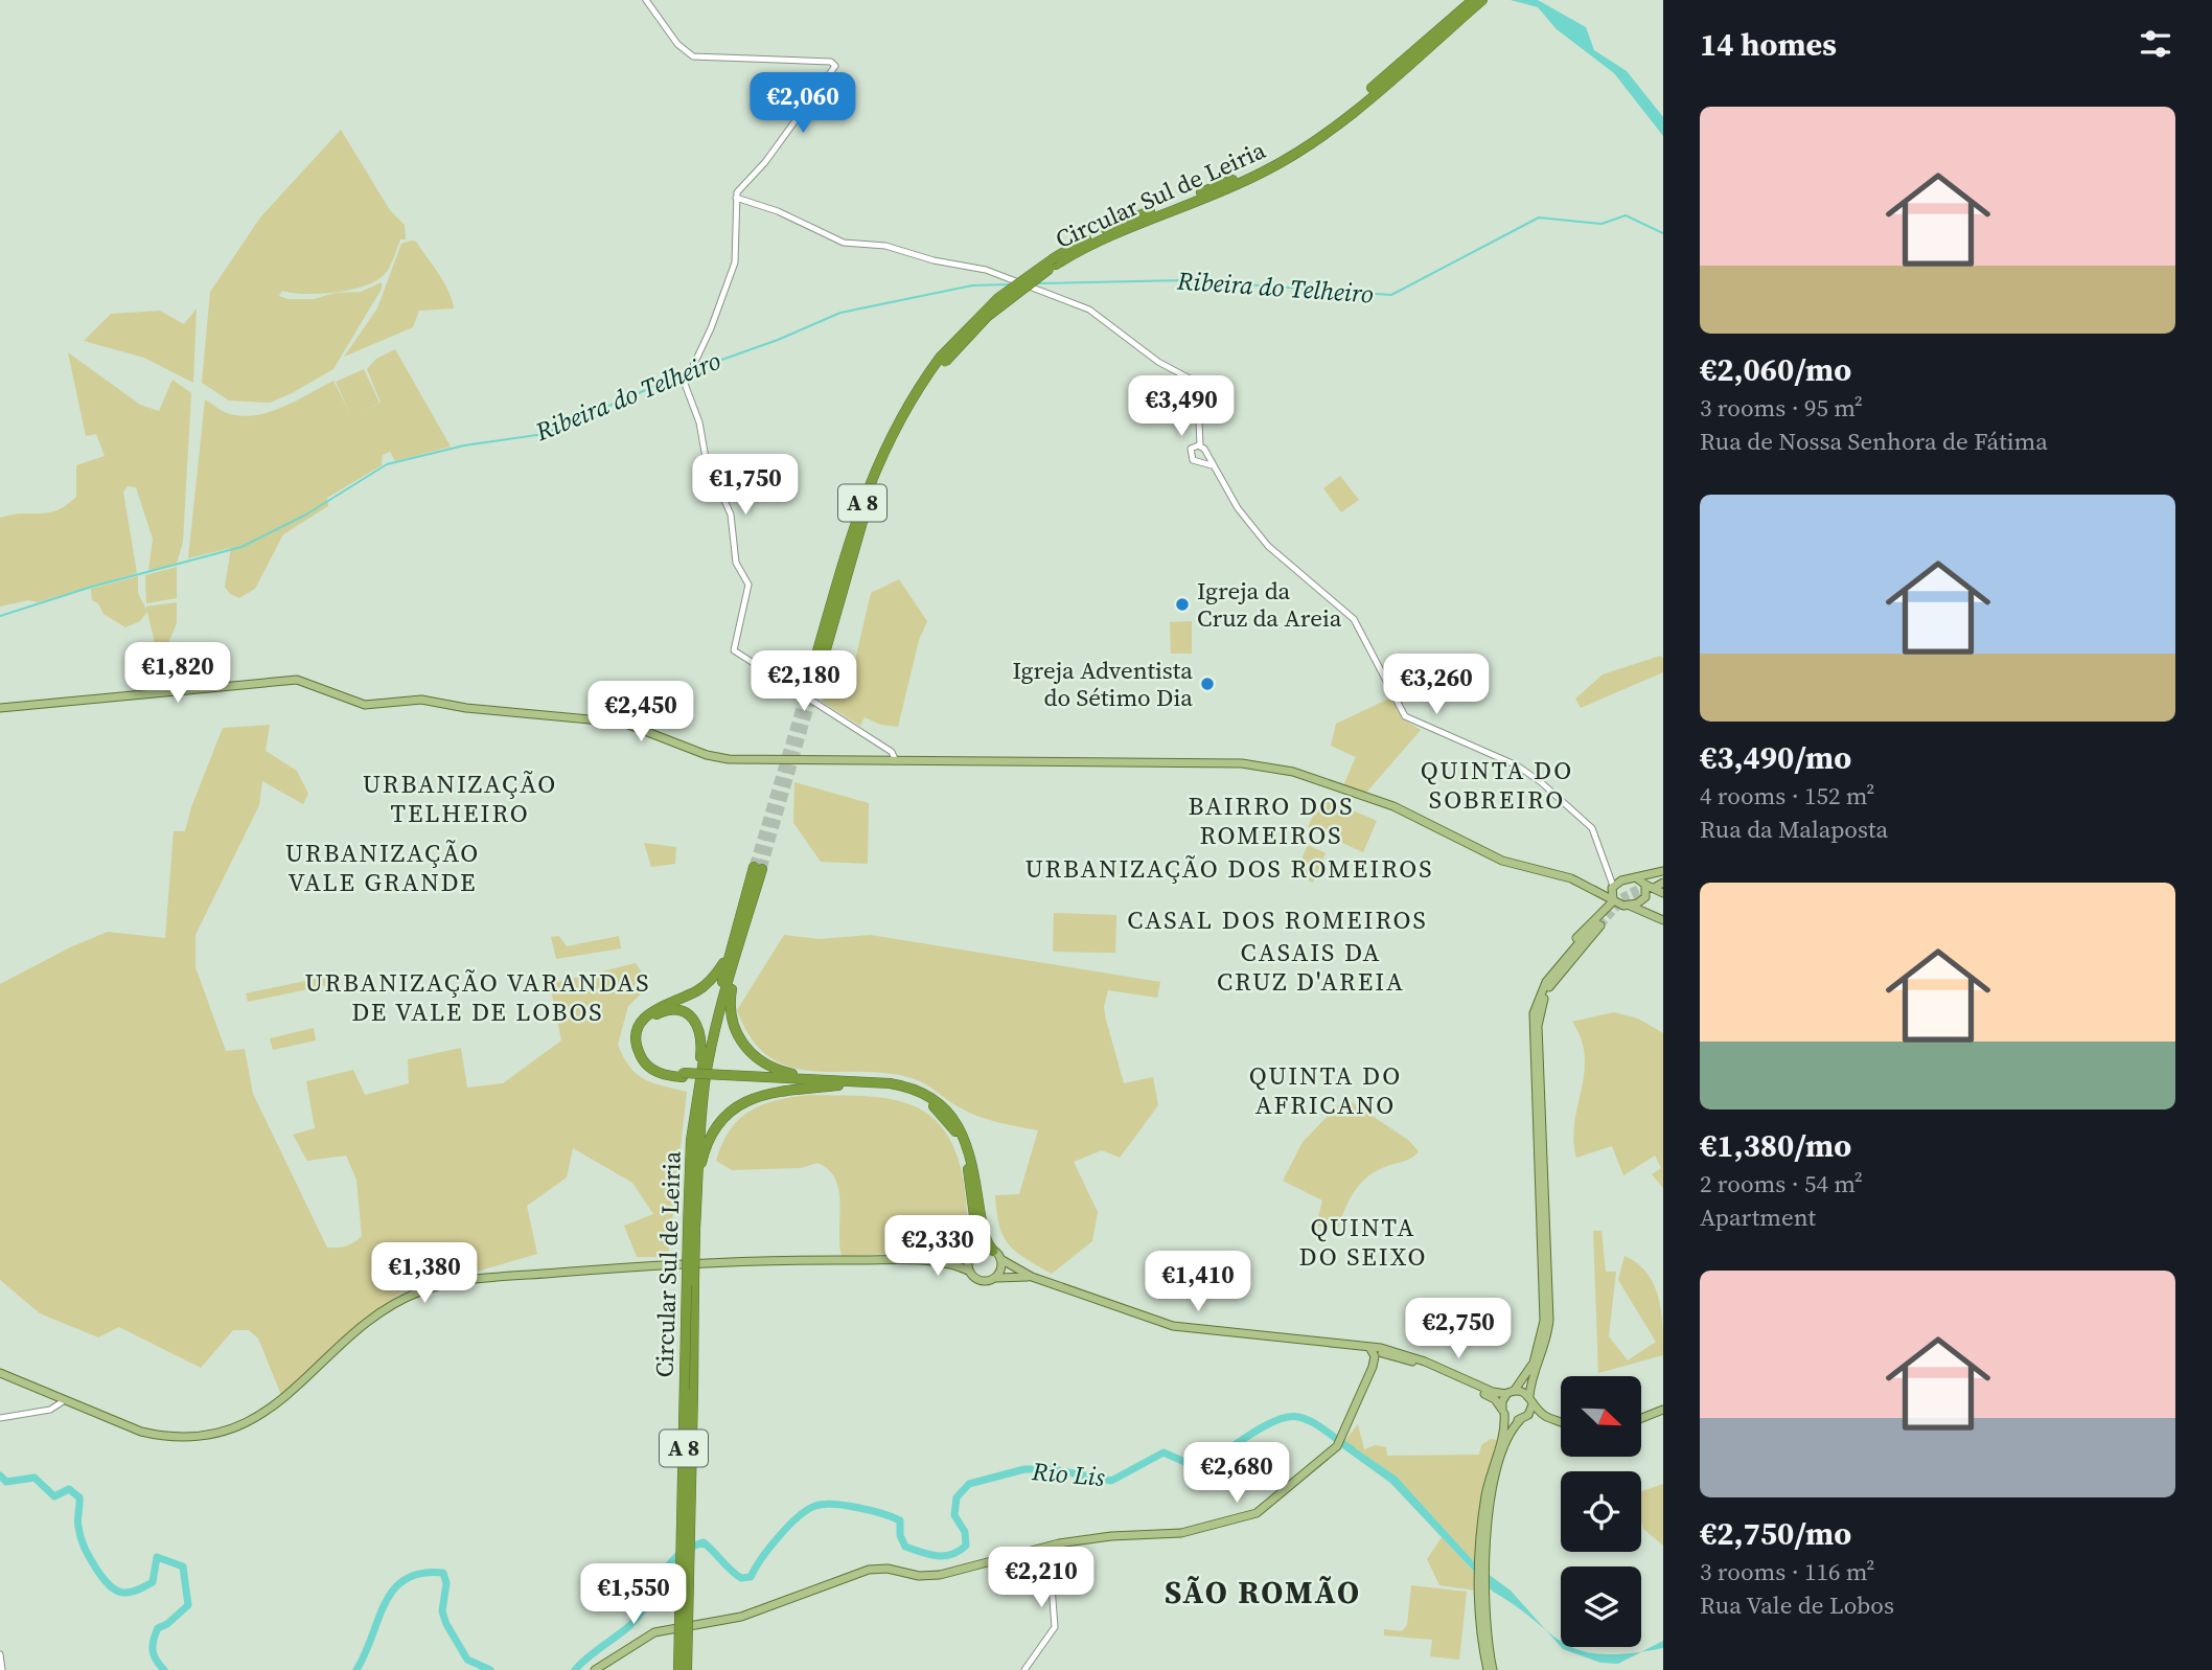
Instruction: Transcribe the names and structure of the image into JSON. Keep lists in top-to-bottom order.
{
  "streets": {
    "highway": ["Circular Sul de Leiria", "A 8"]
  },
  "districts": [
    "QUINTA DO SOBREIRO",
    "URBANIZAÇÃO TELHEIRO",
    "BAIRRO DOS ROMEIROS",
    "URBANIZAÇÃO VALE GRANDE",
    "URBANIZAÇÃO DOS ROMEIROS",
    "CASAL DOS ROMEIROS",
    "CASAIS DA CRUZ D'AREIA",
    "URBANIZAÇÃO VARANDAS DE VALE DE LOBOS",
    "QUINTA DO AFRICANO",
    "QUINTA DO SEIXO",
    "SÃO ROMÃO"
  ],
  "water": ["Ribeira do Telheiro", "Rio Lis"],
  "places": ["Igreja da Cruz da Areia", "Igreja Adventista do Sétimo Dia"],
  "north": "bottom right",
  "page": {
    "heading": "14 homes",
    "price": [
      "€2,060",
      "€3,490",
      "€1,750",
      "€1,820",
      "€2,180",
      "€3,260",
      "€2,450",
      "€2,330",
      "€1,380",
      "€1,410",
      "€2,750",
      "€2,680",
      "€2,210",
      "€1,550"
    ],
    "list": [
      {
        "name": "€2,060/mo",
        "note": "3 rooms · 95 m² · Rua de Nossa Senhora de Fátima"
      },
      {
        "name": "€3,490/mo",
        "note": "4 rooms · 152 m² · Rua da Malaposta"
      },
      {
        "name": "€1,380/mo",
        "note": "2 rooms · 54 m² · Apartment"
      },
      {
        "name": "€2,750/mo",
        "note": "3 rooms · 116 m² · Rua Vale de Lobos"
      }
    ]
  }
}
